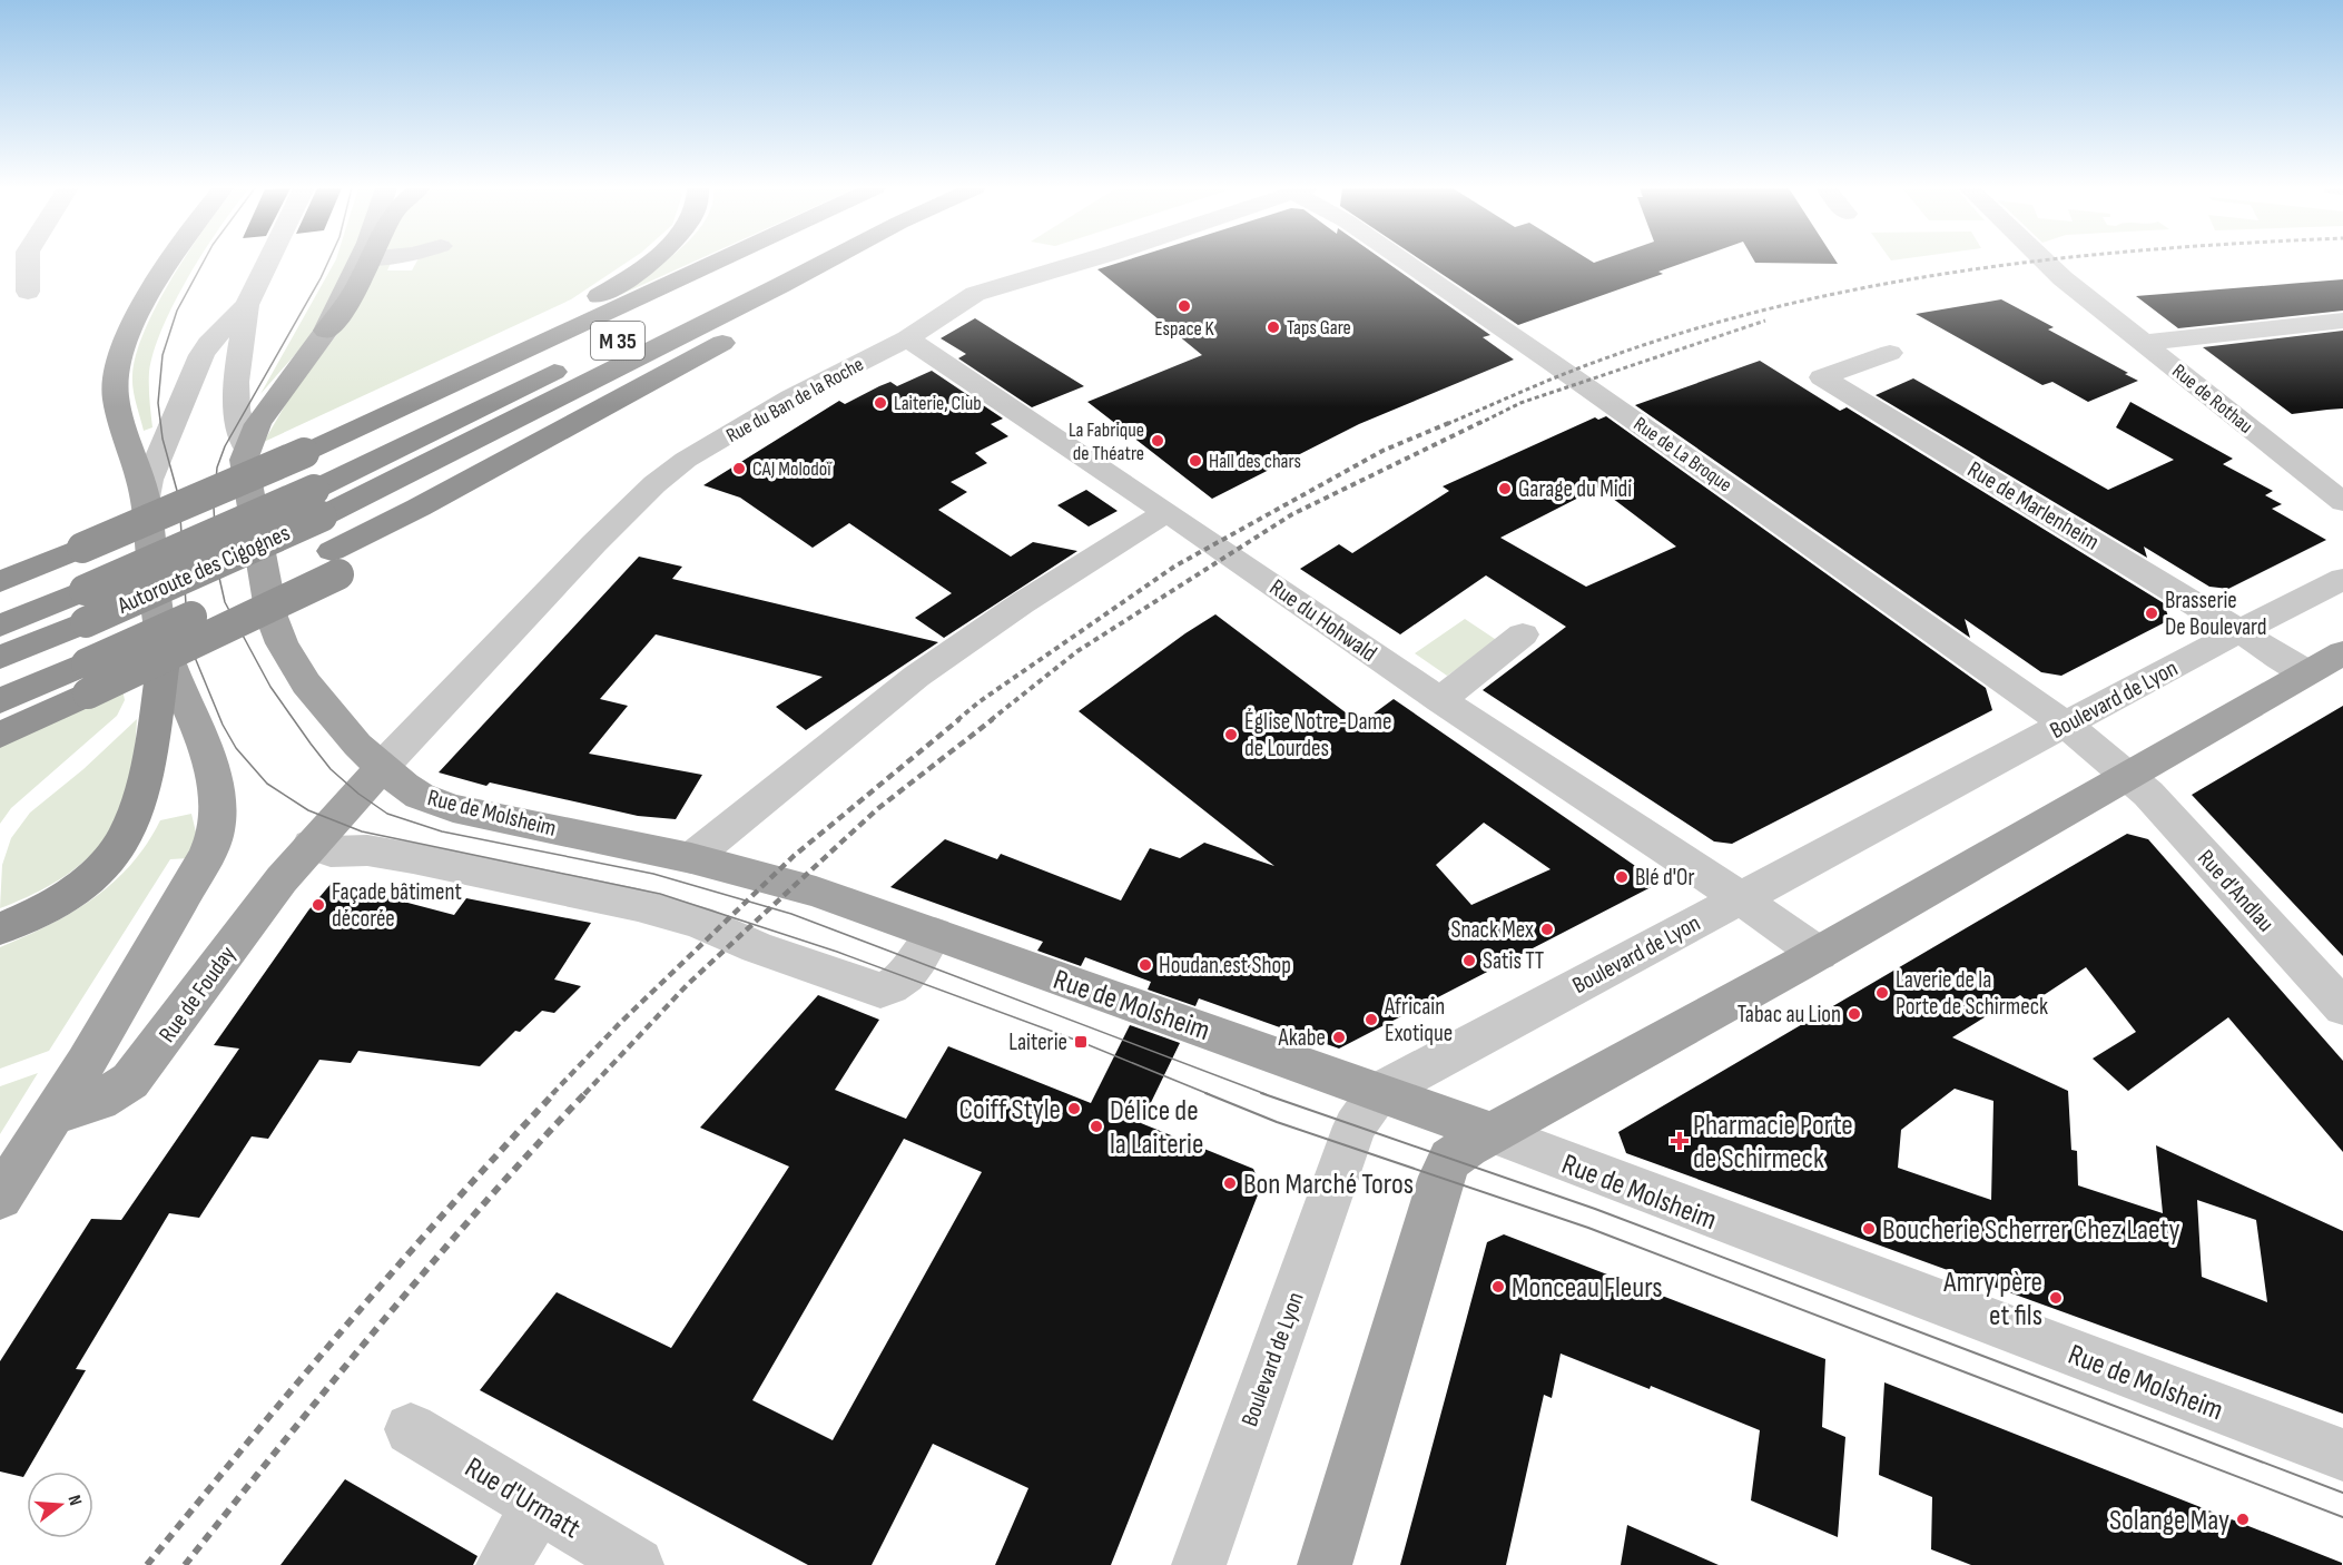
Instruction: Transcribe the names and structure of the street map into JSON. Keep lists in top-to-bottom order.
{
  "streets": {
    "highway": ["M 35", "Autoroute des Cigognes"],
    "main road": ["Rue de Molsheim", "Rue de Fouday"],
    "street": [
      "Rue de Rothau",
      "Rue du Ban de la Roche",
      "Rue de La Broque",
      "Rue de Marlenheim",
      "Rue du Hohwald",
      "Boulevard de Lyon",
      "Rue d'Andlau",
      "Rue d'Urmatt"
    ]
  },
  "crossings": [
    ["M 35", "Autoroute des Cigognes"],
    ["Rue du Ban de la Roche", "Rue du Hohwald"],
    ["Rue du Ban de la Roche", "Rue de Molsheim"],
    ["Rue du Ban de la Roche", "Rue de Fouday"],
    ["Rue de La Broque", "Boulevard de Lyon"],
    ["Rue de La Broque", "Rue d'Andlau"],
    ["Rue de Marlenheim", "Boulevard de Lyon"],
    ["Rue du Hohwald", "Boulevard de Lyon"],
    ["Boulevard de Lyon", "Rue de Molsheim"],
    ["Rue de Molsheim", "Rue de Fouday"]
  ],
  "places": {
    "other": [
      "Espace K",
      "Taps Gare",
      "Laiterie, Club",
      "La Fabrique de Théatre",
      "Hall des chars",
      "CAJ Molodoï",
      "Garage du Midi",
      "Brasserie De Boulevard",
      "Église Notre-Dame de Lourdes",
      "Blé d'Or",
      "Façade bâtiment décorée",
      "Snack Mex",
      "Satis TT",
      "Houdan.est Shop",
      "Laverie de la Porte de Schirmeck",
      "Tabac au Lion",
      "Africain Exotique",
      "Akabe",
      "Coiff Style",
      "Délice de la Laiterie",
      "Bon Marché Toros",
      "Boucherie Scherrer Chez Laety",
      "Monceau Fleurs",
      "Amry père et fils",
      "Solange May"
    ],
    "transit": ["Laiterie"],
    "health": ["Pharmacie Porte de Schirmeck"]
  },
  "north": "right"
}
